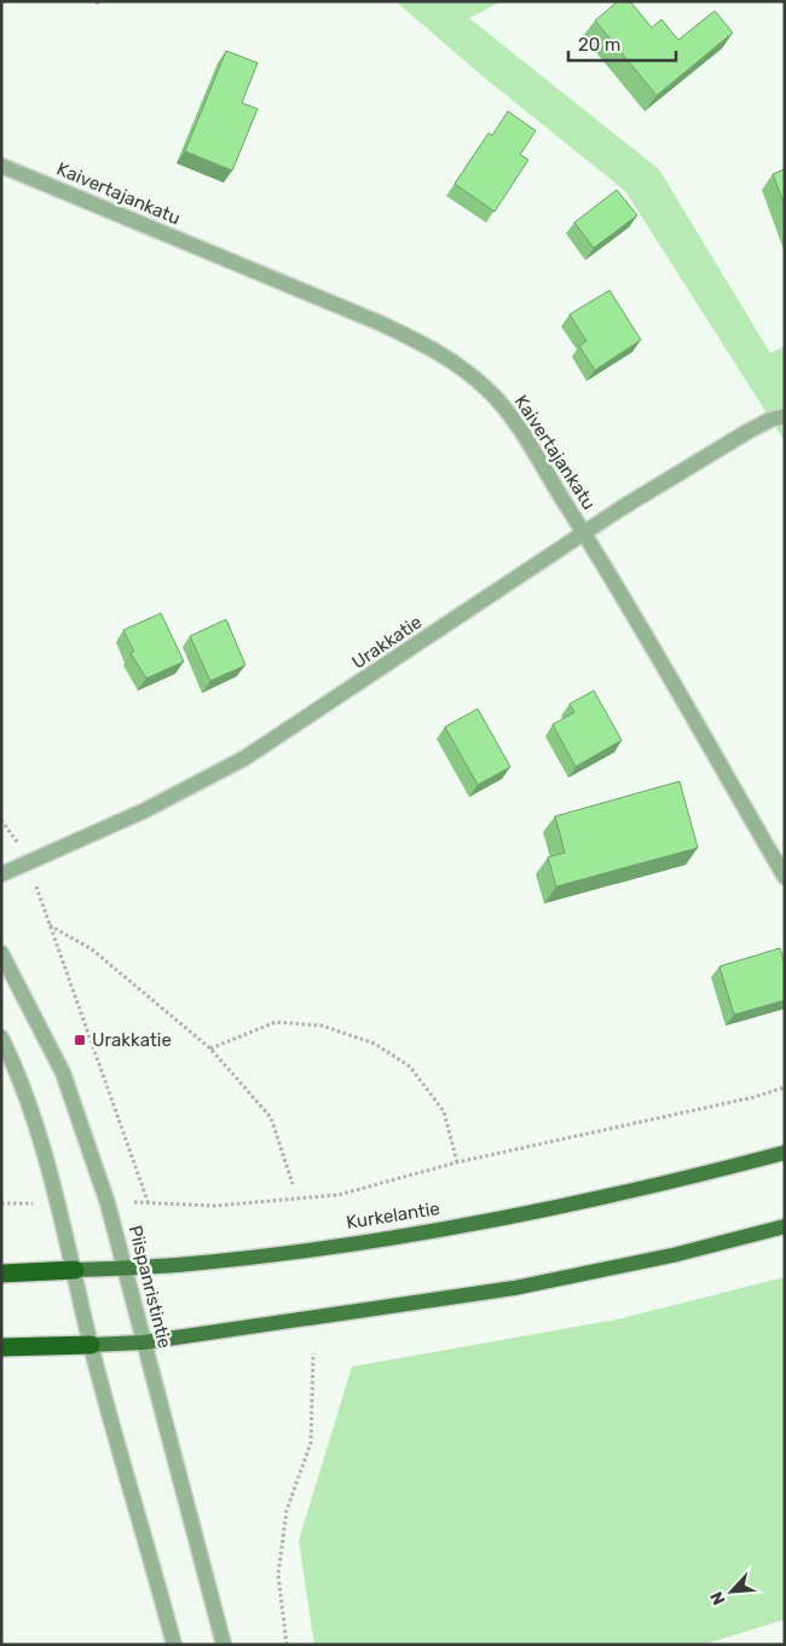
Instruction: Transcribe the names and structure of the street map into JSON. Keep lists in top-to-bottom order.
{
  "streets": {
    "highway": ["Kurkelantie"],
    "street": ["Kaivertajankatu", "Urakkatie", "Piispanristintie"]
  },
  "crossings": [
    ["Kaivertajankatu", "Urakkatie"],
    ["Kurkelantie", "Piispanristintie"]
  ],
  "places": {
    "transit": ["Urakkatie"]
  },
  "scale_bar": "20 m",
  "north": "bottom left"
}
